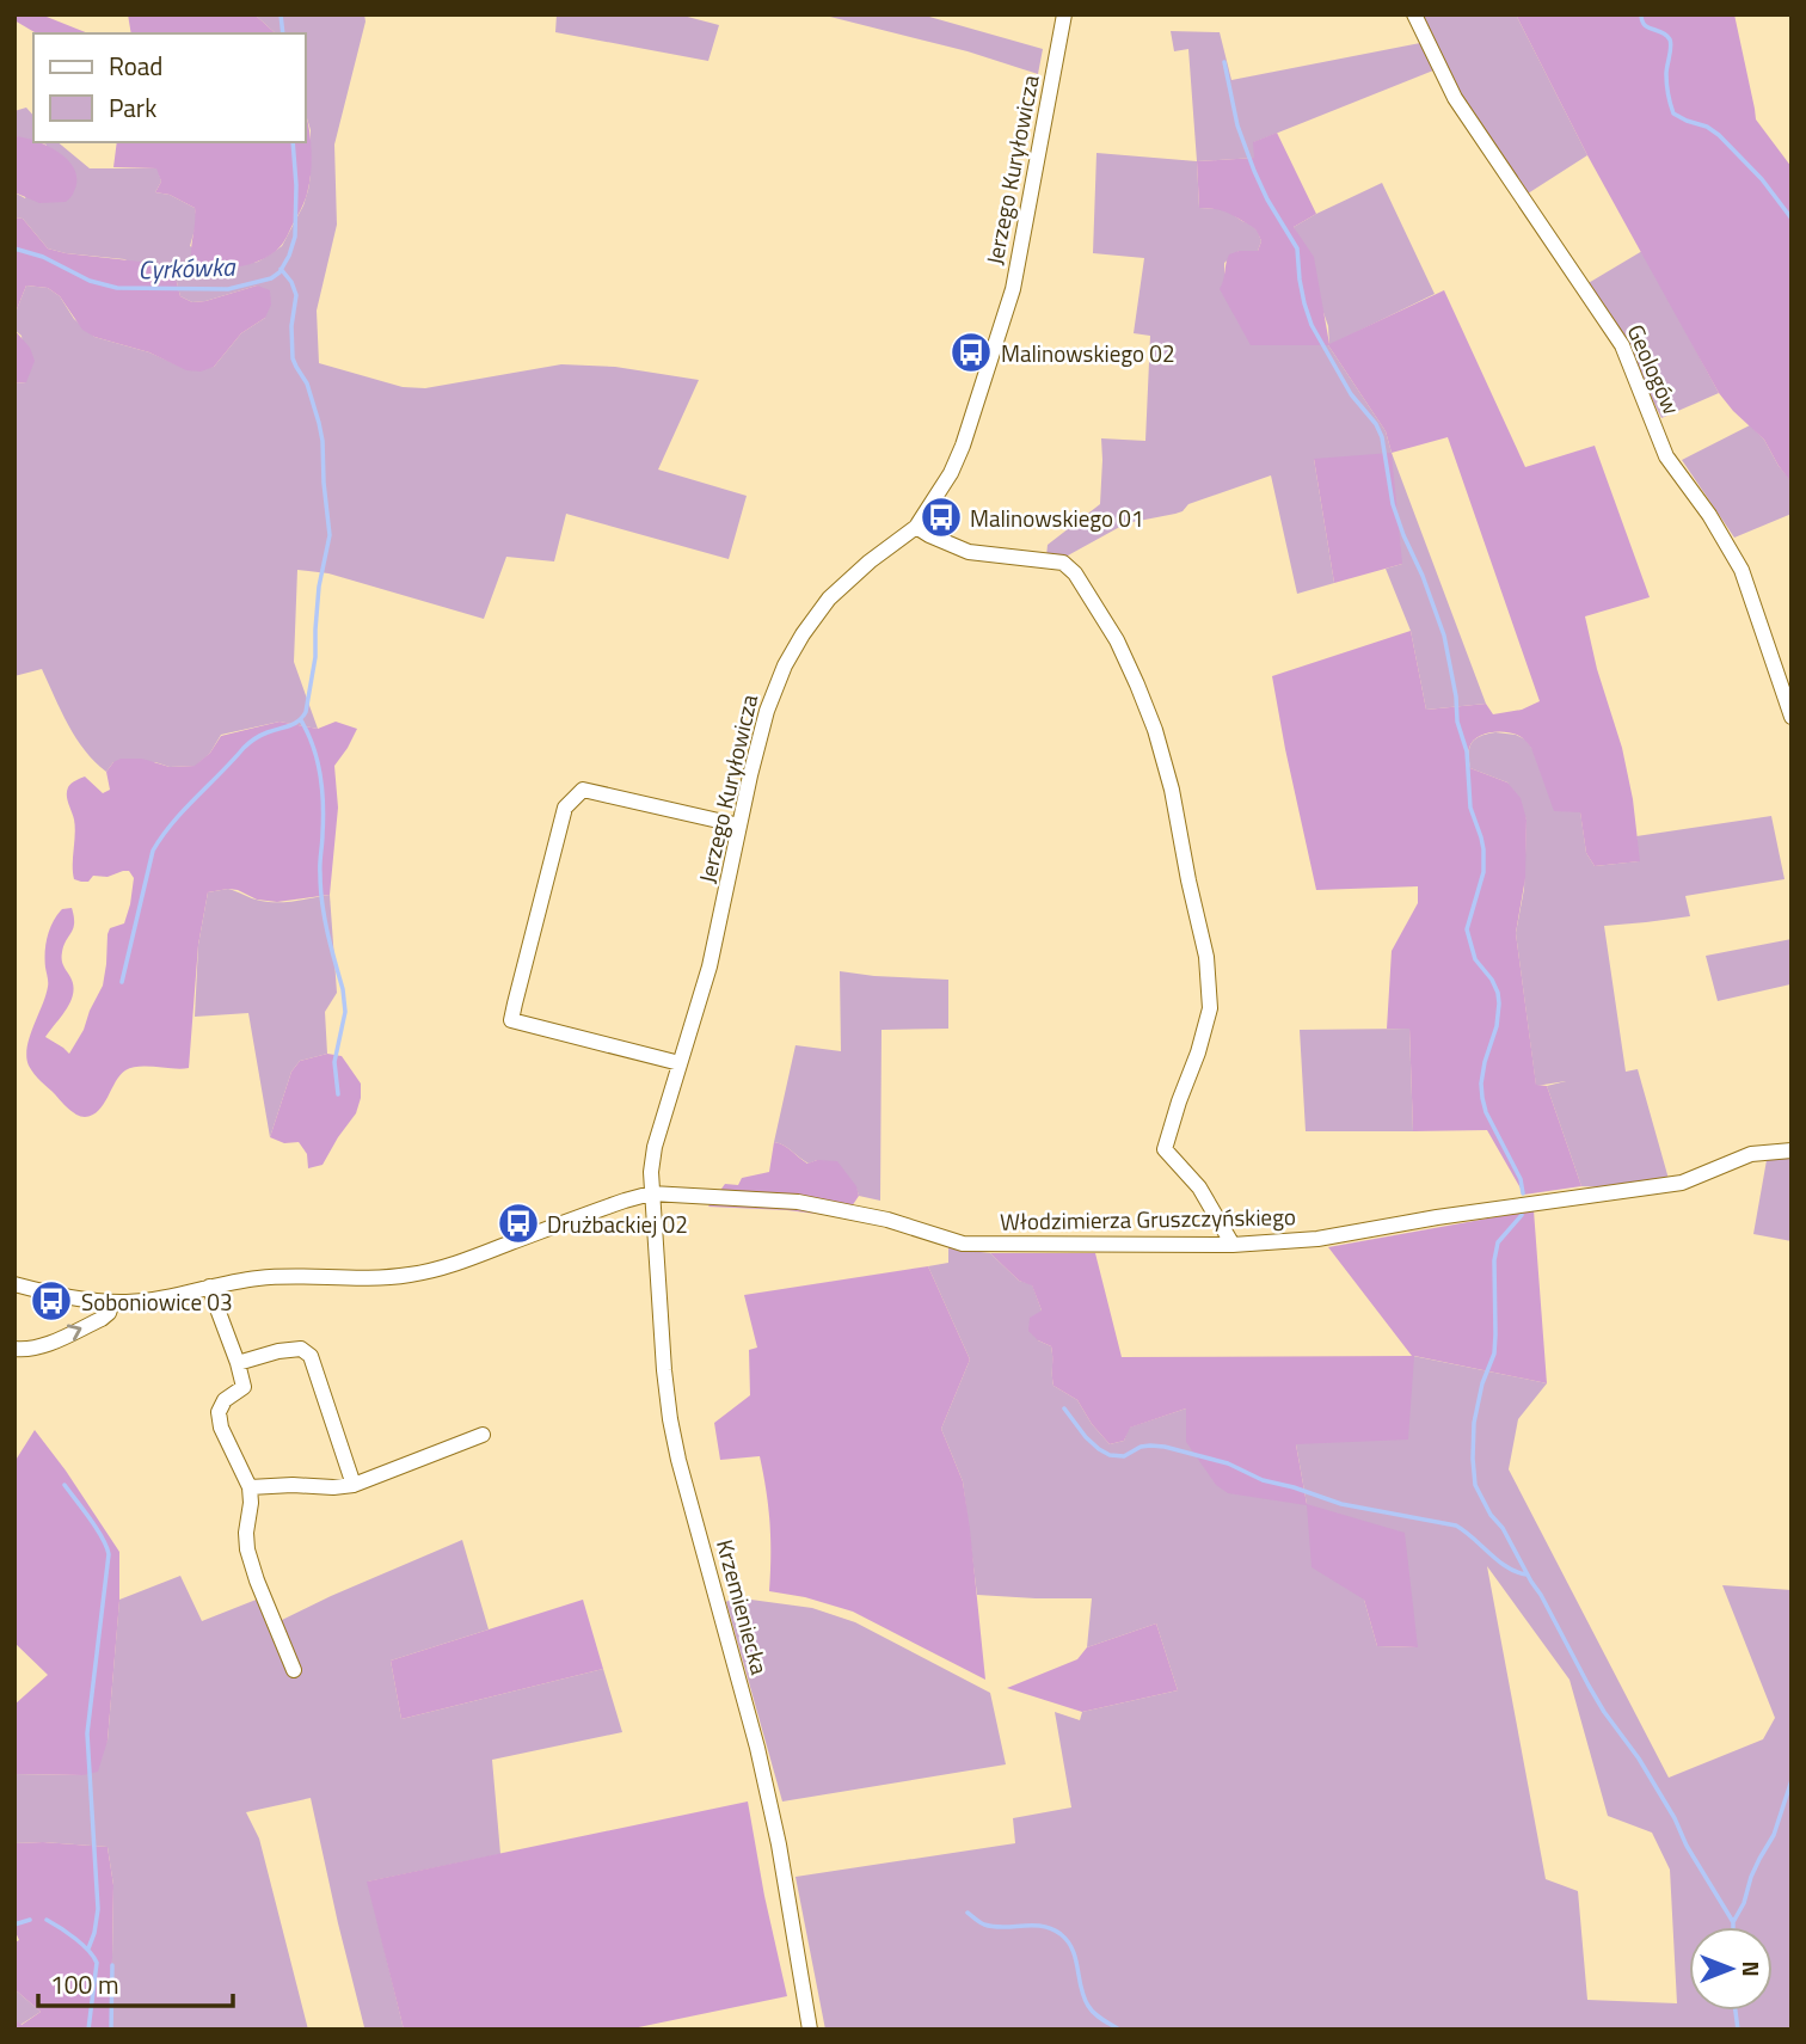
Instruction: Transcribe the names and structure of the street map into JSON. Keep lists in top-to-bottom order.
{
  "streets": {
    "street": [
      "Jerzego Kuryłowicza",
      "Geologów",
      "Włodzimierza Gruszczyńskiego",
      "Krzemieniecka"
    ]
  },
  "crossings": [
    ["Jerzego Kuryłowicza", "Włodzimierza Gruszczyńskiego"],
    ["Jerzego Kuryłowicza", "Krzemieniecka"],
    ["Włodzimierza Gruszczyńskiego", "Krzemieniecka"]
  ],
  "water": ["Cyrkówka"],
  "places": {
    "bus stop": [
      "Malinowskiego 02",
      "Malinowskiego 01",
      "Drużbackiej 02",
      "Soboniowice 03"
    ]
  },
  "legend": ["Road", "Park"],
  "scale_bar": "100 m",
  "north": "right"
}
